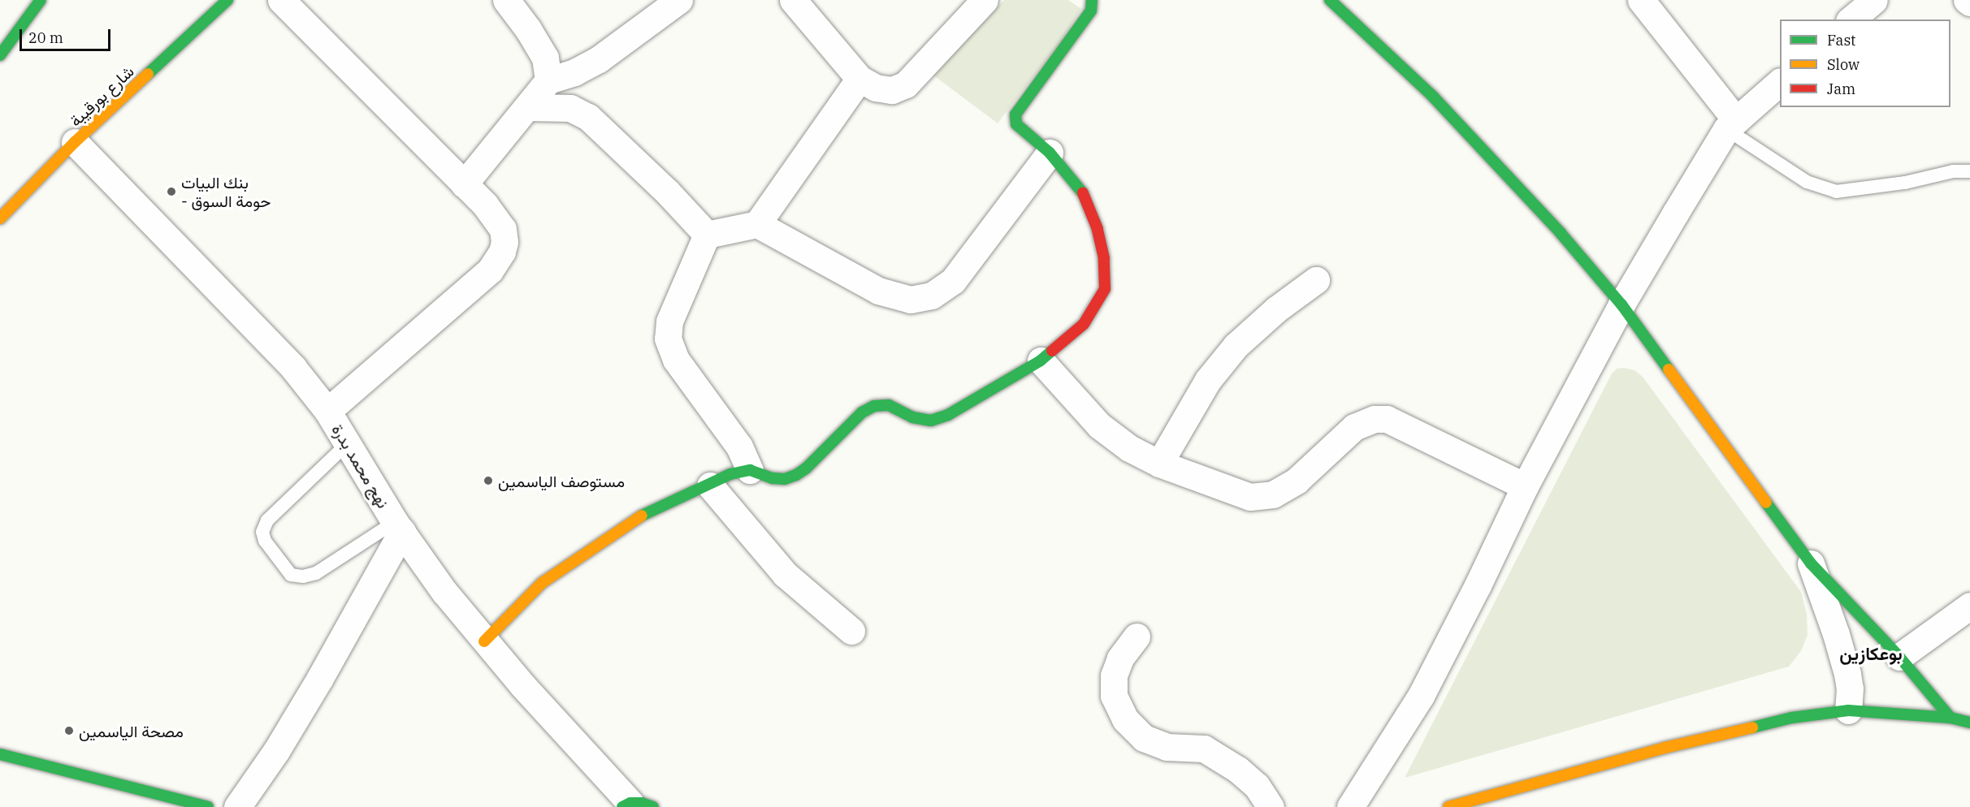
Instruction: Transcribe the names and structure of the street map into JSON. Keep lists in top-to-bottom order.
{
  "streets": {
    "street": ["شارع بورقيبة", "نهج محمد بدرة"]
  },
  "crossings": [
    ["شارع بورقيبة", "نهج محمد بدرة"]
  ],
  "districts": ["بوعكازين"],
  "places": ["بنك البيات - حومة السوق", "مستوصف الياسمين", "مصحة الياسمين"],
  "legend": ["Fast", "Slow", "Jam"],
  "scale_bar": "20 m"
}
